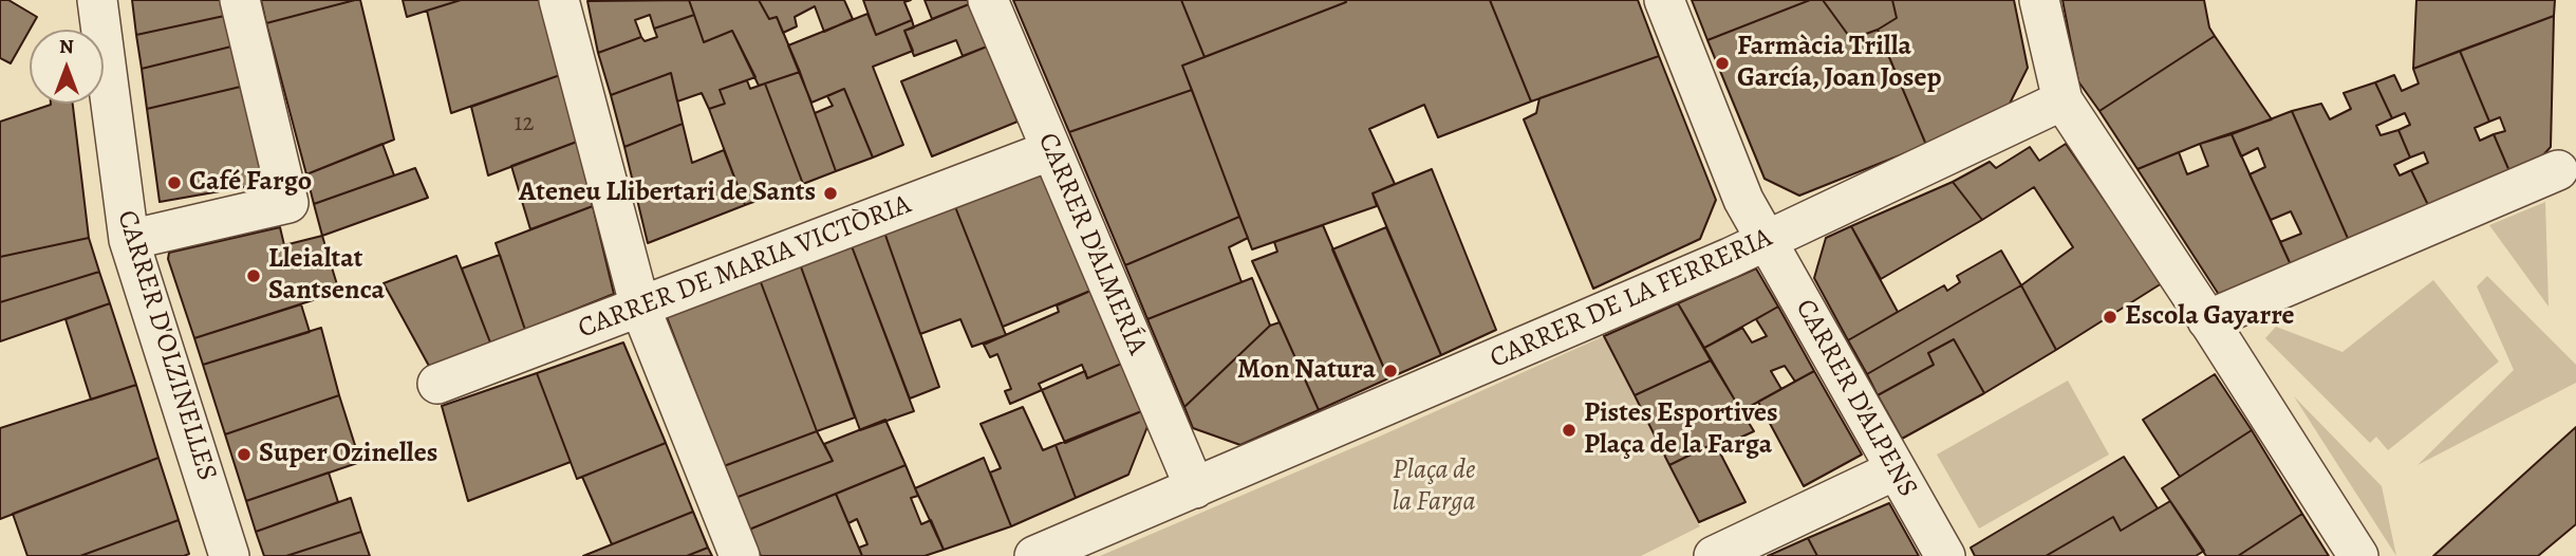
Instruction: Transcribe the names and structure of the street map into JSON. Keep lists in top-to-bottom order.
{
  "streets": {
    "street": [
      "CARRER D'ALMERÍA",
      "CARRER DE MARIA VICTÒRIA",
      "CARRER DE LA FERRERIA",
      "CARRER D'OLZINELLES",
      "CARRER D'ALPENS"
    ]
  },
  "crossings": [
    ["CARRER D'ALMERÍA", "CARRER DE MARIA VICTÒRIA"],
    ["CARRER D'ALMERÍA", "CARRER DE LA FERRERIA"],
    ["CARRER DE LA FERRERIA", "CARRER D'ALPENS"]
  ],
  "parks": ["Plaça de la Farga"],
  "places": [
    "Farmàcia Trilla García, Joan Josep",
    "Café Fargo",
    "Ateneu Llibertari de Sants",
    "Lleialtat Santsenca",
    "Escola Gayarre",
    "Mon Natura",
    "Pistes Esportives Plaça de la Farga",
    "Super Ozinelles"
  ],
  "house_numbers": ["12"],
  "north": "top"
}
